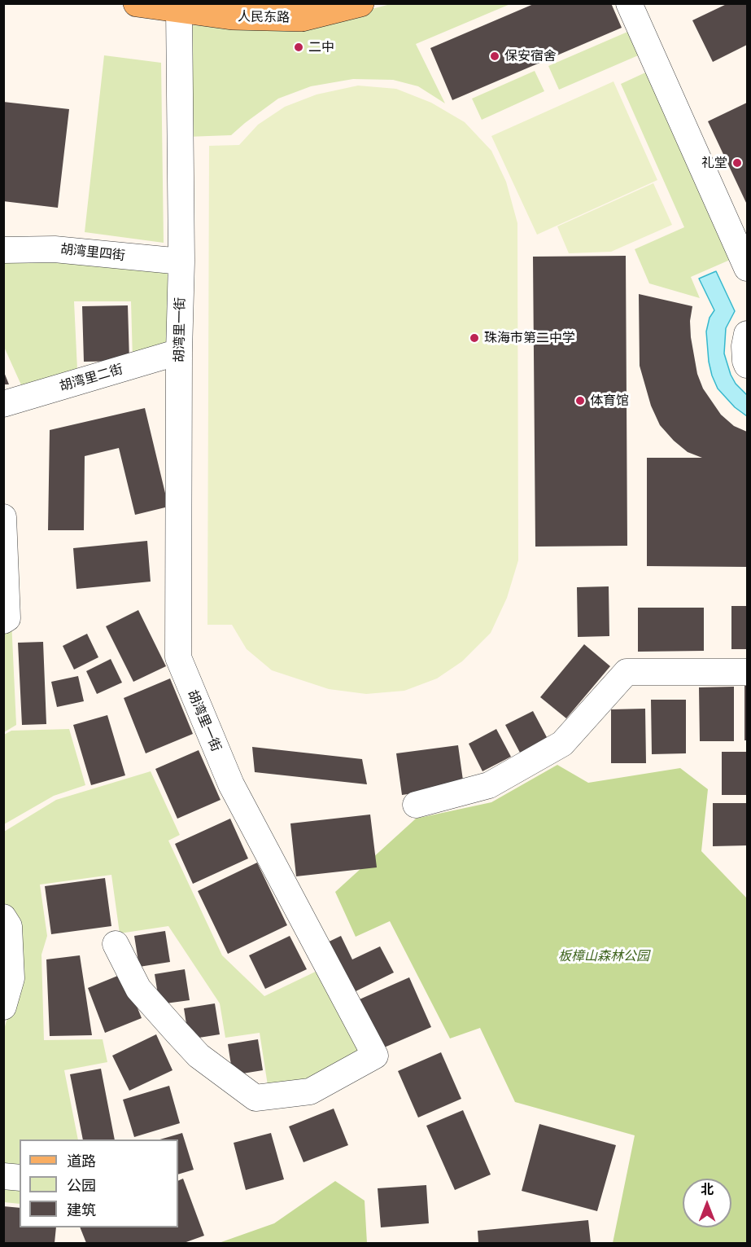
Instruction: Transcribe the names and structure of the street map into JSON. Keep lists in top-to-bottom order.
{
  "streets": {
    "main road": ["人民东路"],
    "lane": ["胡湾里四街", "胡湾里一街", "胡湾里二街"]
  },
  "crossings": [
    ["人民东路", "胡湾里一街"],
    ["胡湾里四街", "胡湾里一街"],
    ["胡湾里一街", "胡湾里二街"]
  ],
  "parks": ["板樟山森林公园"],
  "places": [
    "二中",
    "保安宿舍",
    "礼堂",
    "珠海市第二中学",
    "体育馆"
  ],
  "legend": ["道路", "公园", "建筑"],
  "north": "top"
}
